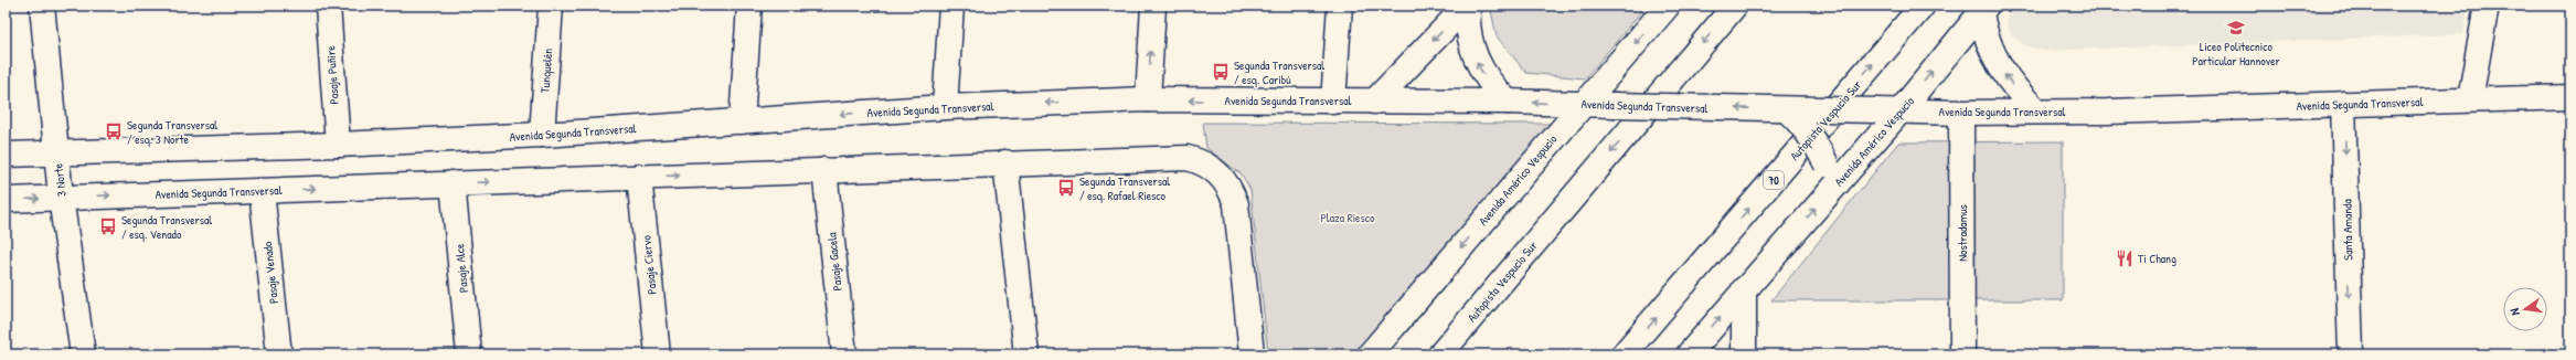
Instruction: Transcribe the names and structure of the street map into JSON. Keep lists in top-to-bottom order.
{
  "streets": {
    "main road": [
      "Tunquelén",
      "Pasaje Puñire",
      "Avenida Segunda Transversal",
      "Autopista Vespucio Sur",
      "Avenida Américo Vespucio",
      "3 Norte",
      "70",
      "Santa Amanda",
      "Nostradamus",
      "Pasaje Gacela",
      "Pasaje Ciervo",
      "Pasaje Alce",
      "Pasaje Venado"
    ]
  },
  "crossings": [
    ["Tunquelén", "Avenida Segunda Transversal"],
    ["Pasaje Puñire", "Avenida Segunda Transversal"],
    ["Avenida Segunda Transversal", "Avenida Américo Vespucio"],
    ["Avenida Segunda Transversal", "3 Norte"],
    ["Avenida Segunda Transversal", "Santa Amanda"],
    ["Avenida Segunda Transversal", "Nostradamus"],
    ["Avenida Segunda Transversal", "Pasaje Gacela"],
    ["Avenida Segunda Transversal", "Pasaje Ciervo"],
    ["Avenida Segunda Transversal", "Pasaje Alce"],
    ["Avenida Segunda Transversal", "Pasaje Venado"]
  ],
  "one_way": ["Santa Amanda"],
  "parks": ["Plaza Riesco"],
  "places": {
    "school or university": ["Liceo Politecnico Particular Hannover"],
    "bus stop": [
      "Segunda Transversal / esq. Caribú",
      "Segunda Transversal / esq. 3 Norte",
      "Segunda Transversal / esq. Rafael Riesco",
      "Segunda Transversal / esq. Venado"
    ],
    "restaurant": ["Ti Chang"]
  },
  "north": "left"
}
